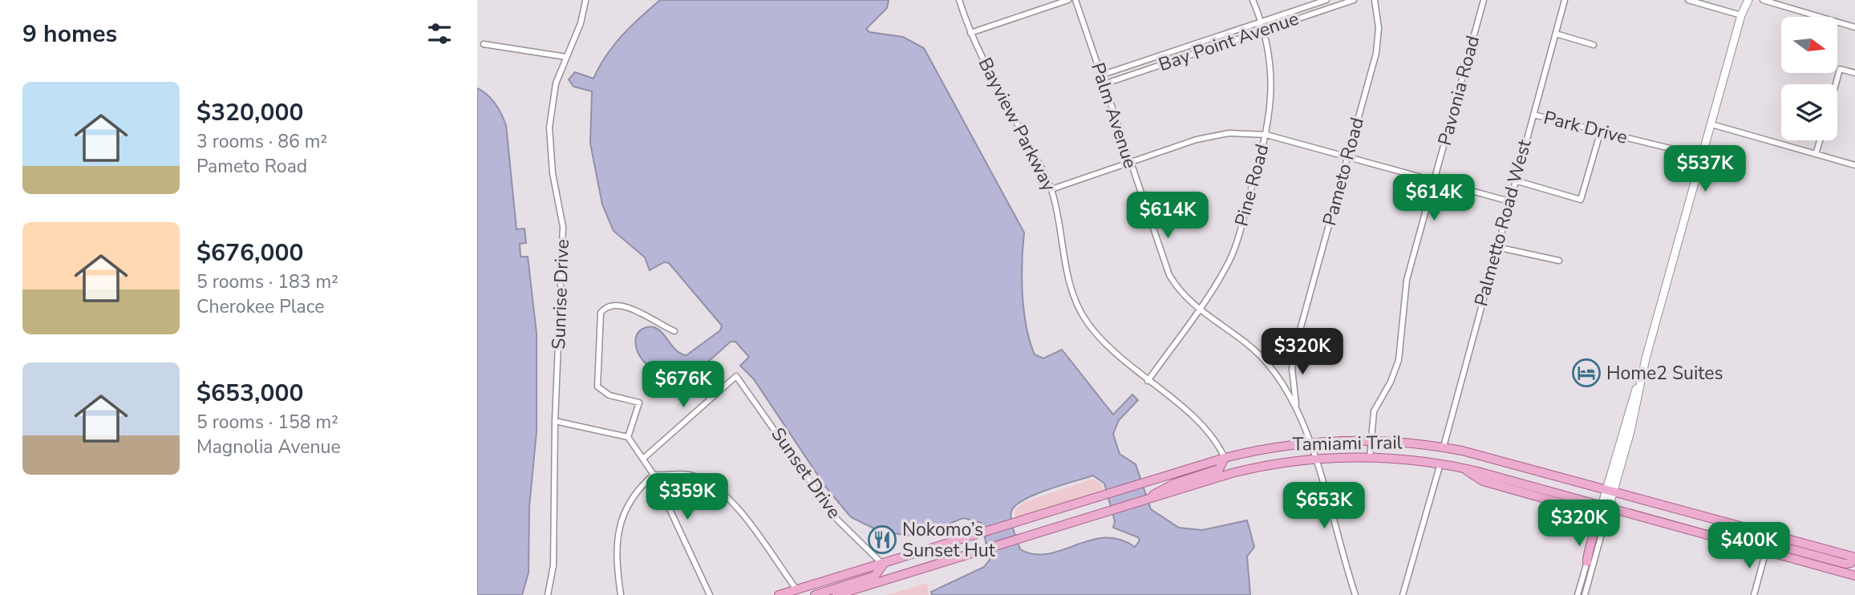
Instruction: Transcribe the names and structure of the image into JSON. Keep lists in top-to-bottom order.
{
  "streets": {
    "main road": ["Tamiami Trail"],
    "street": [
      "Bay Point Avenue",
      "Pavonia Road",
      "Palm Avenue",
      "Bayview Parkway",
      "Park Drive",
      "Pameto Road",
      "Pine Road",
      "Palmetto Road West",
      "Sunrise Drive",
      "Sunset Drive"
    ]
  },
  "crossings": [
    ["Bay Point Avenue", "Palm Avenue"],
    ["Bay Point Avenue", "Pine Road"],
    ["Pavonia Road", "Tamiami Trail"],
    ["Palm Avenue", "Pameto Road"],
    ["Palm Avenue", "Pine Road"],
    ["Palm Avenue", "Tamiami Trail"],
    ["Bayview Parkway", "Pine Road"],
    ["Bayview Parkway", "Tamiami Trail"],
    ["Park Drive", "Palmetto Road West"],
    ["Palmetto Road West", "Tamiami Trail"],
    ["Tamiami Trail", "Sunset Drive"]
  ],
  "places": {
    "hotel": ["Home2 Suites"],
    "restaurant": ["Nokomo’s Sunset Hut"]
  },
  "north": "right",
  "page": {
    "heading": "9 homes",
    "list": [
      {
        "name": "$320,000",
        "note": "3 rooms · 86 m² · Pameto Road"
      },
      {
        "name": "$676,000",
        "note": "5 rooms · 183 m² · Cherokee Place"
      },
      {
        "name": "$653,000",
        "note": "5 rooms · 158 m² · Magnolia Avenue"
      }
    ],
    "price": [
      "$537K",
      "$614K",
      "$614K",
      "$320K",
      "$676K",
      "$359K",
      "$653K",
      "$320K",
      "$400K"
    ]
  }
}
